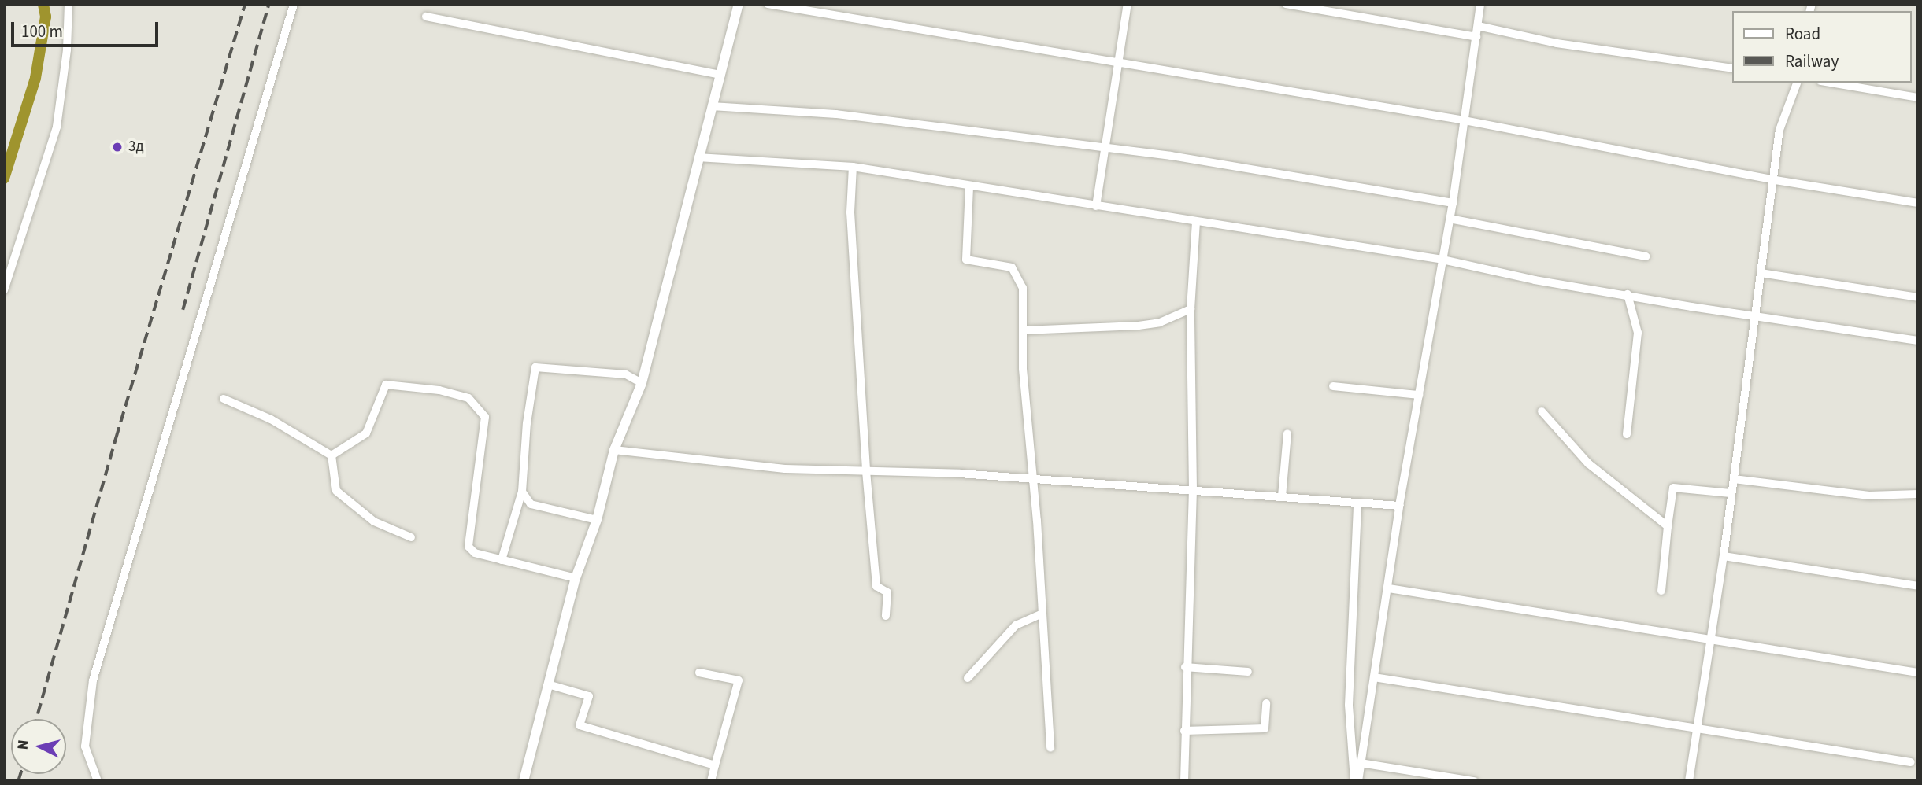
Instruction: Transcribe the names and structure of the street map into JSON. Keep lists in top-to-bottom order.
{
  "places": ["3д"],
  "legend": ["Road", "Railway"],
  "scale_bar": "100 m",
  "north": "left"
}
